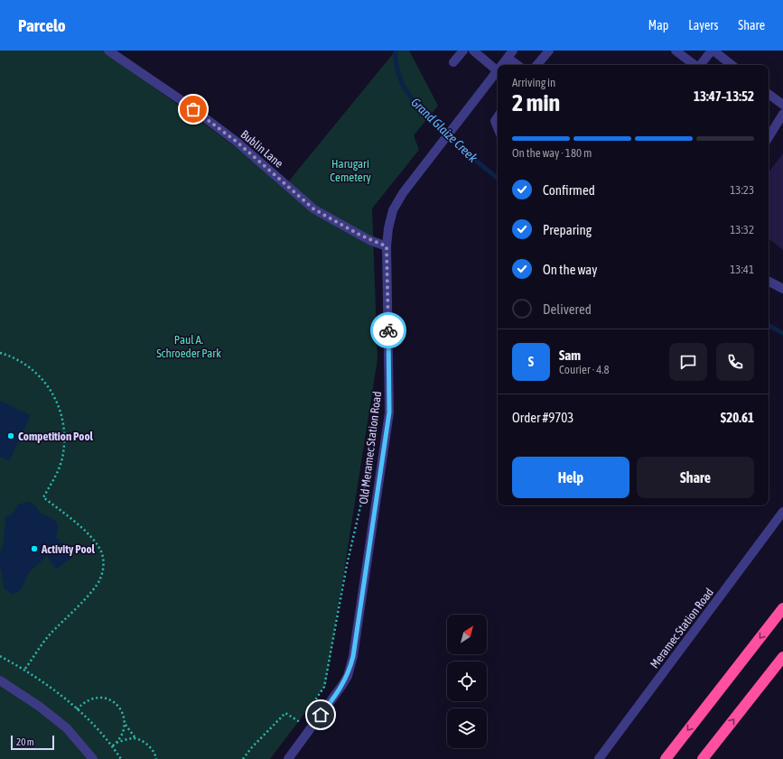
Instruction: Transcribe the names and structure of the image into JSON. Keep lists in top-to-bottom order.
{
  "streets": {
    "street": ["Bublin Lane", "Old Meramec Station Road", "Meramec Station Road"]
  },
  "crossings": [
    ["Bublin Lane", "Old Meramec Station Road"]
  ],
  "water": ["Grand Glaize Creek"],
  "parks": ["Harugari Cemetery", "Paul A. Schroeder Park"],
  "places": ["Competition Pool", "Activity Pool"],
  "scale_bar": "20 m",
  "north": "top right",
  "page": {
    "header": "Parcelo",
    "nav": ["Map", "Layers", "Share"],
    "heading": ["2 min", "Arriving in", "13:47–13:52"],
    "panel": [
      "Sam",
      "Courier · 4.8",
      "Order #9703",
      "$20.61"
    ],
    "bar": "On the way · 180 m",
    "list": [
      ["Confirmed", "13:23"],
      ["Preparing", "13:32"],
      ["On the way", "13:41"],
      "Delivered"
    ],
    "round": "S",
    "buttons": ["Help", "Share"],
    "scale": "20 m"
  }
}
